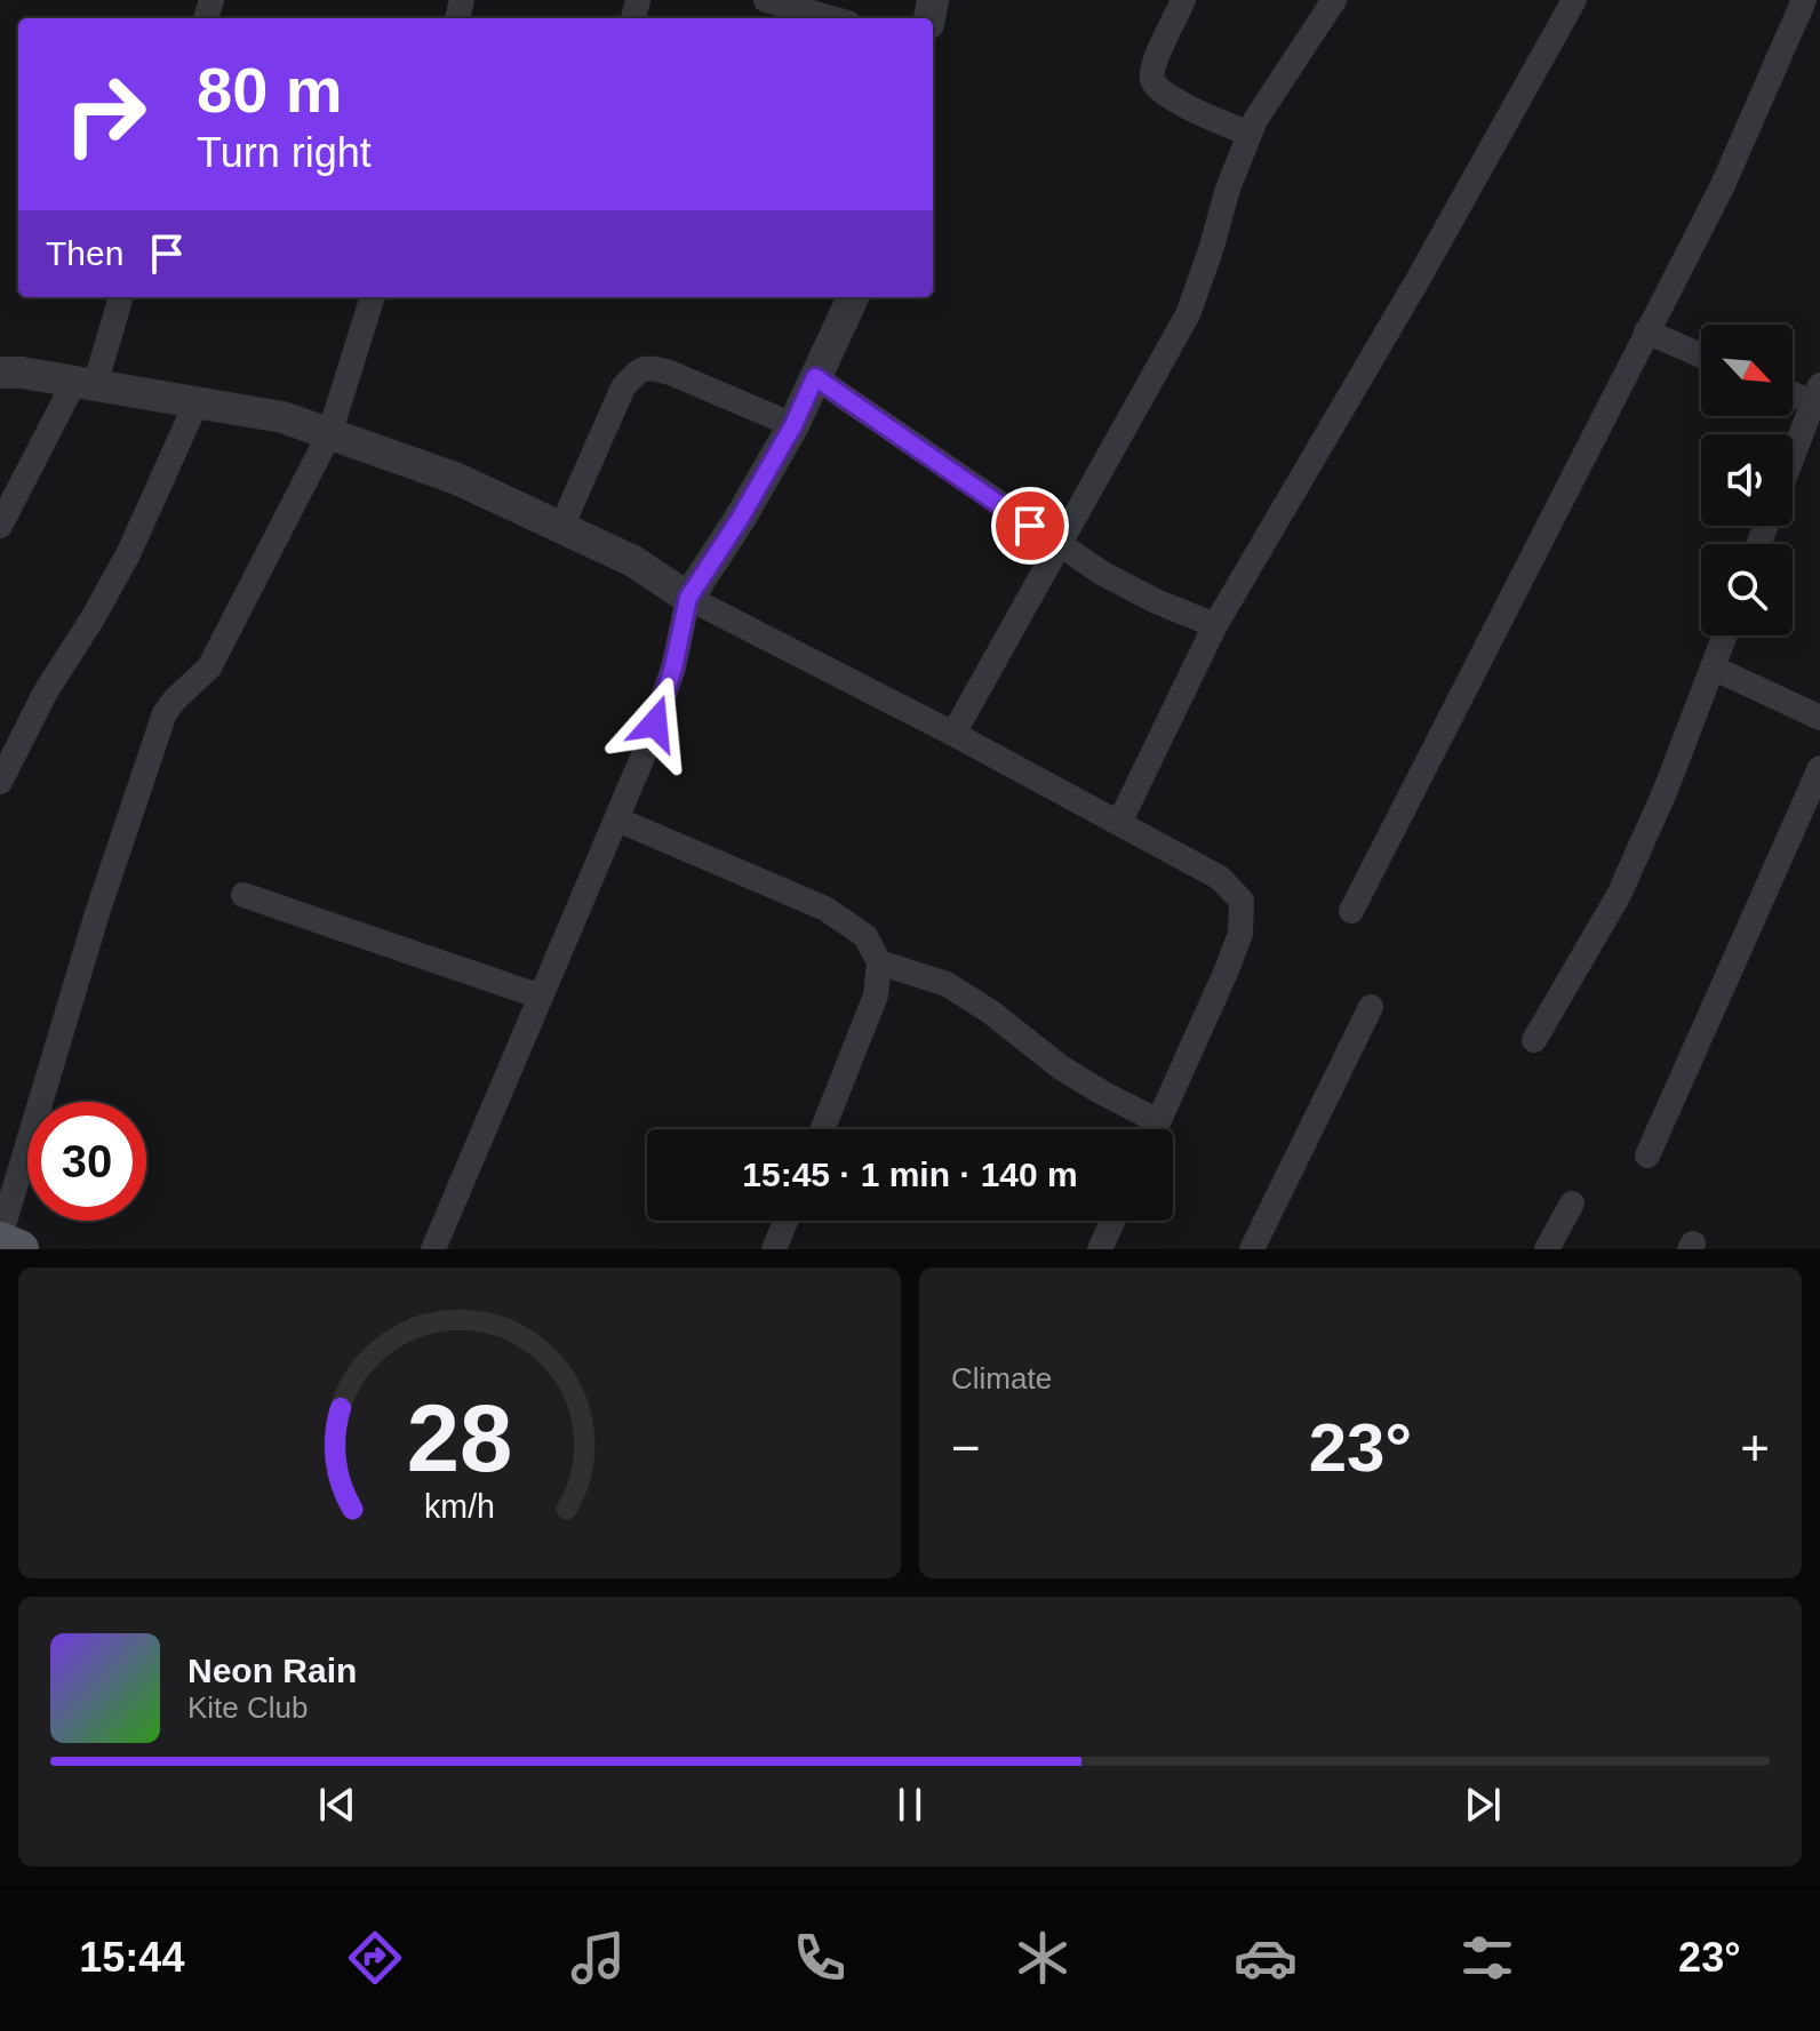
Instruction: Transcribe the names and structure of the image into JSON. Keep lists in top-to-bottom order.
{
  "north": "bottom right",
  "page": {
    "turn": ["80 m", "Turn right"],
    "then": "Then",
    "limit": "30",
    "trip": "15:45 · 1 min · 140 m",
    "tile": "Climate",
    "heat": ["−", "23°", "+"],
    "song": ["Neon Rain", "Kite Club"],
    "tabs": ["15:44", "23°"],
    "gauge": ["28", "km/h"]
  }
}
